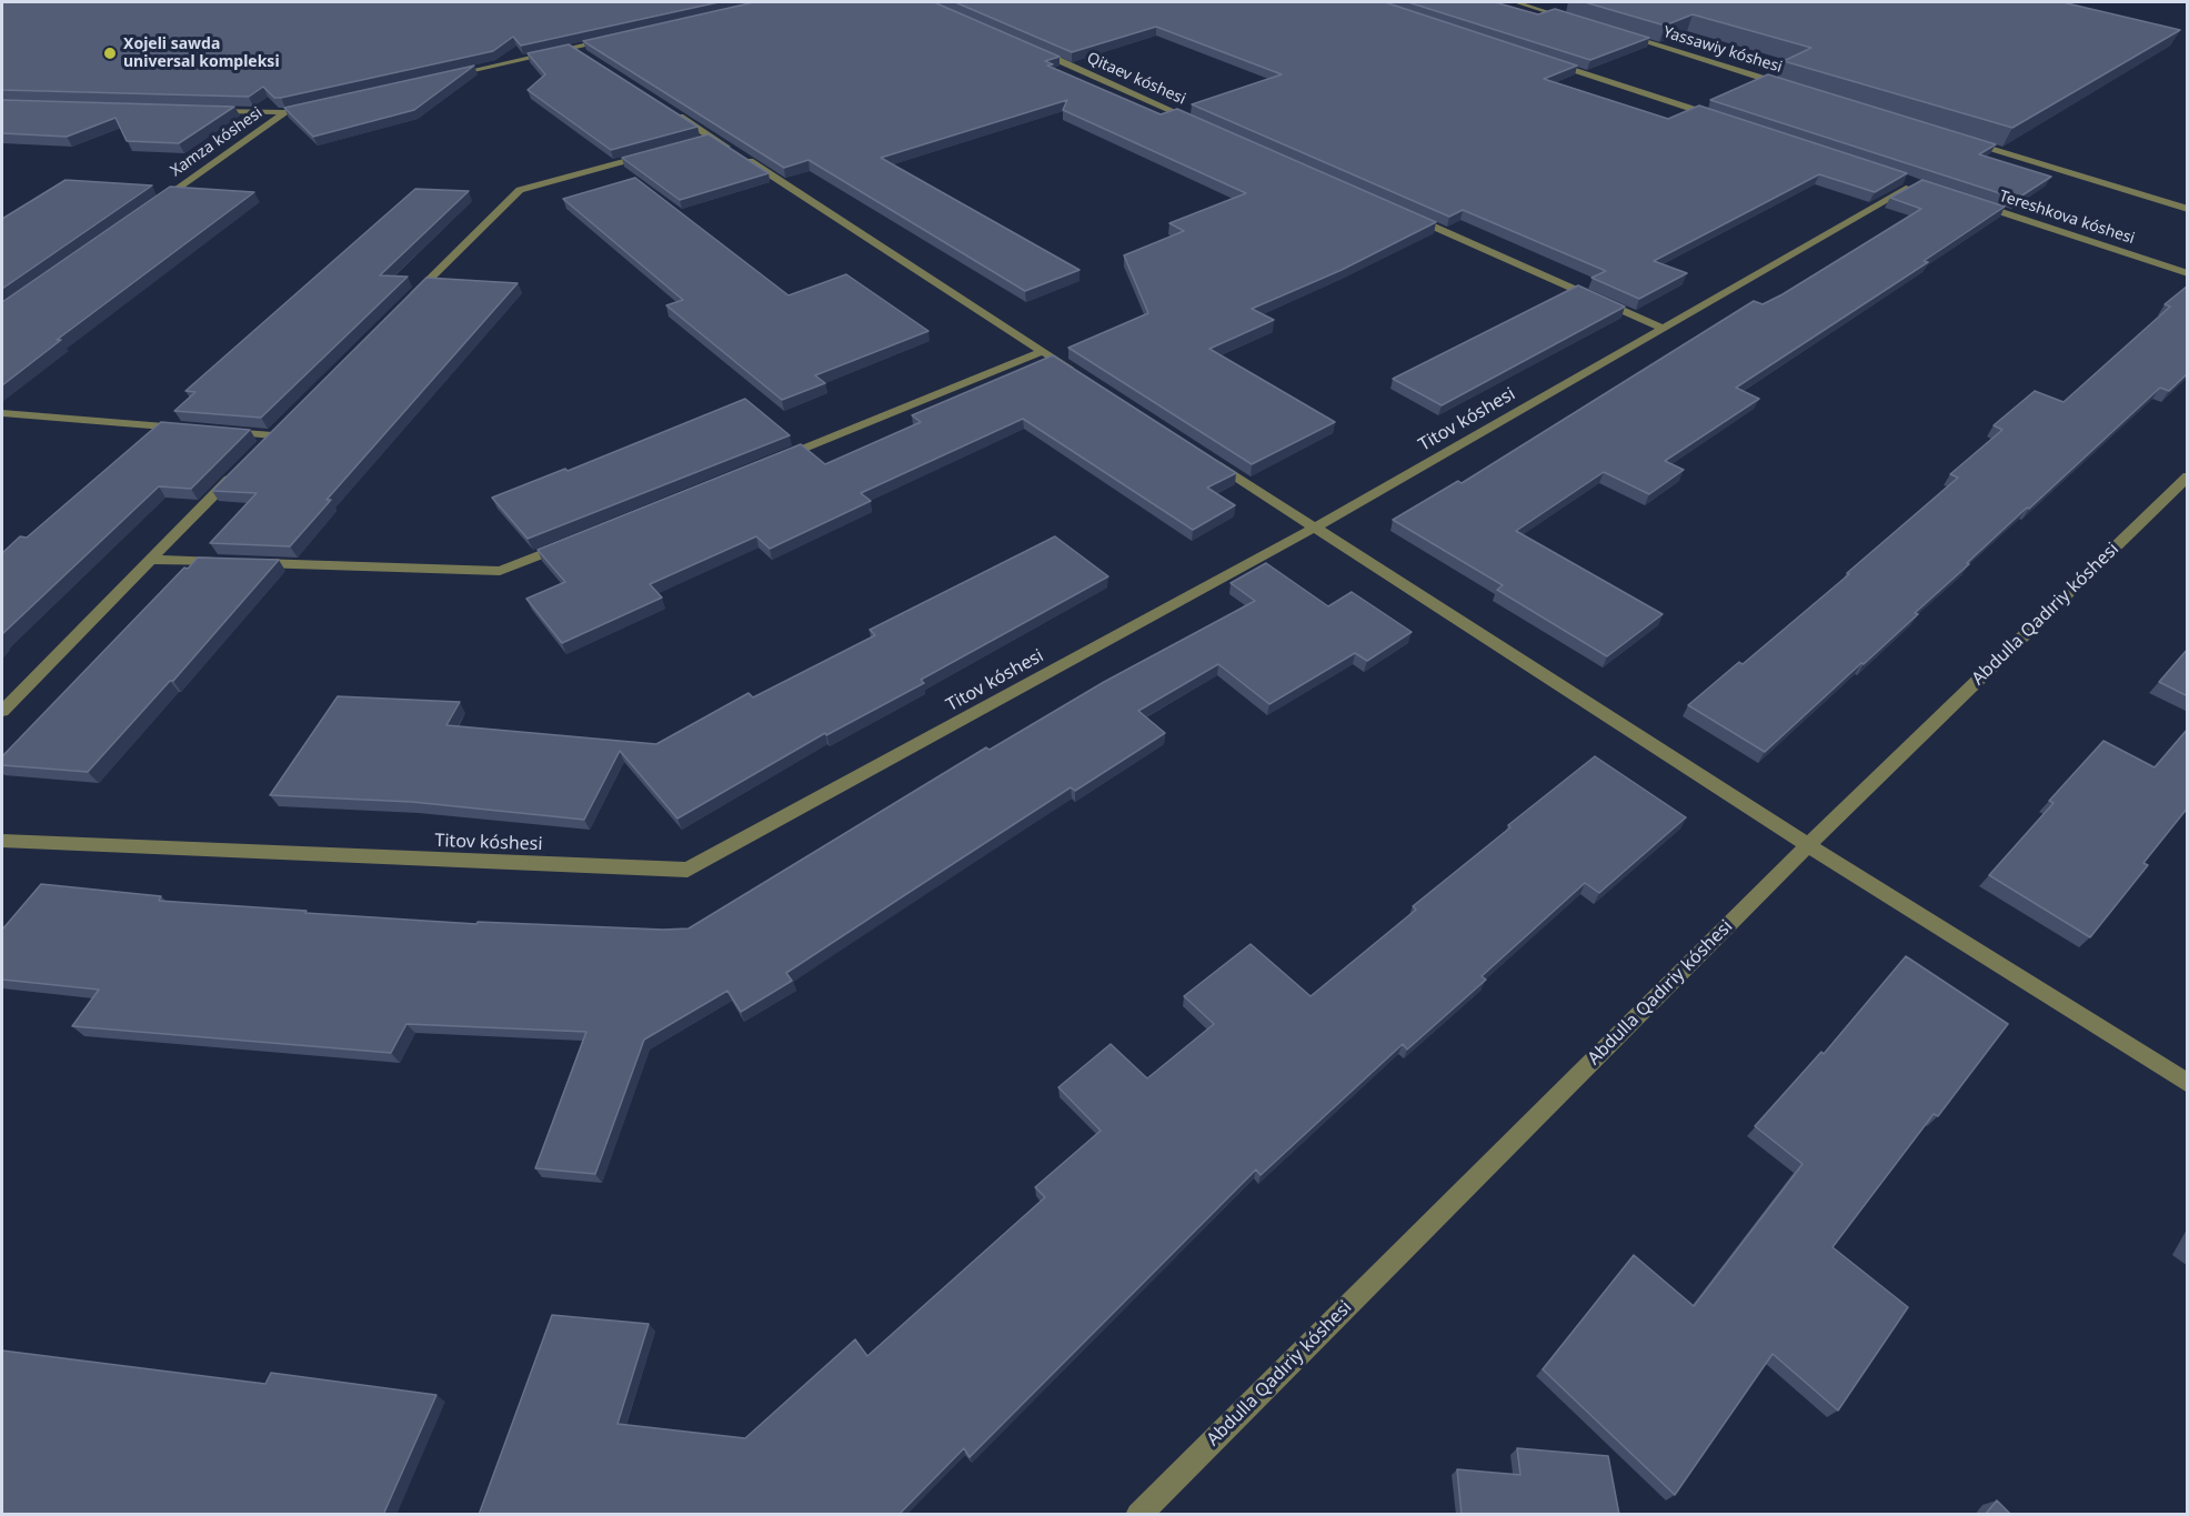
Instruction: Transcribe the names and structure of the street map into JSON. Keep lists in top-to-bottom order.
{
  "streets": {
    "street": [
      "Yassawiy kóshesi",
      "Qitaev kóshesi",
      "Xamza kóshesi",
      "Tereshkova kóshesi",
      "Titov kóshesi",
      "Abdulla Qadıriy kóshesi"
    ]
  },
  "places": ["Xojeli sawda universal kompleksi"]
}
